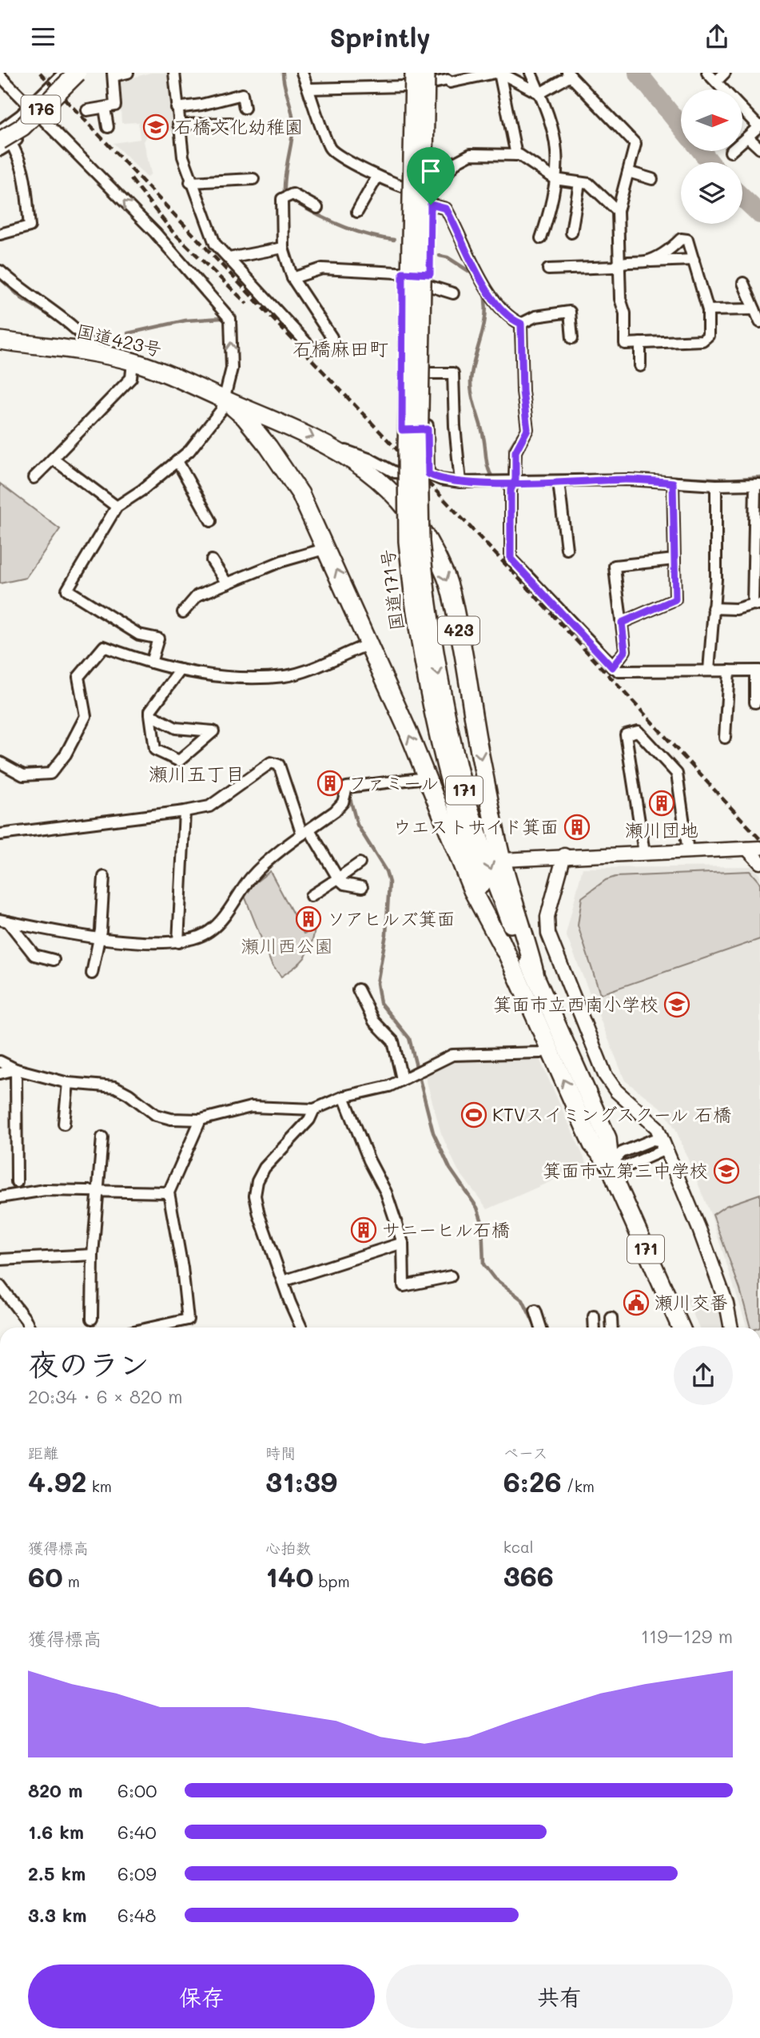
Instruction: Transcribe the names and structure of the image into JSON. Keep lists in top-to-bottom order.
{
  "streets": {
    "highway": [
      "176",
      "国道423号",
      "国道171号",
      "423",
      "171"
    ]
  },
  "crossings": [
    ["国道423号", "423"],
    ["国道171号", "423"]
  ],
  "districts": ["石橋麻田町", "瀬川五丁目"],
  "parks": ["瀬川西公園"],
  "places": {
    "school or university": ["石橋文化幼稚園", "箕面市立西南小学校", "箕面市立第三中学校"],
    "building": [
      "ファミール",
      "瀬川団地",
      "ウエストサイド箕面",
      "ソアヒルズ箕面",
      "サニーヒル石橋"
    ],
    "sports": ["KTVスイミングスクール 石橋"],
    "public building": ["瀬川交番"]
  },
  "north": "right",
  "page": {
    "header": "Sprintly",
    "heading": ["夜のラン", "20:34 · 6 × 820 m"],
    "stats": [
      ["距離", "4.92 km"],
      ["時間", "31:39"],
      ["ペース", "6:26 /km"],
      ["獲得標高", "60 m"],
      ["心拍数", "140 bpm"],
      ["kcal", "366"]
    ],
    "chart": ["獲得標高", "119–129 m"],
    "list": [
      {
        "name": "820 m",
        "note": "6:00"
      },
      {
        "name": "1.6 km",
        "note": "6:40"
      },
      {
        "name": "2.5 km",
        "note": "6:09"
      },
      {
        "name": "3.3 km",
        "note": "6:48"
      }
    ],
    "buttons": ["保存", "共有"]
  }
}
